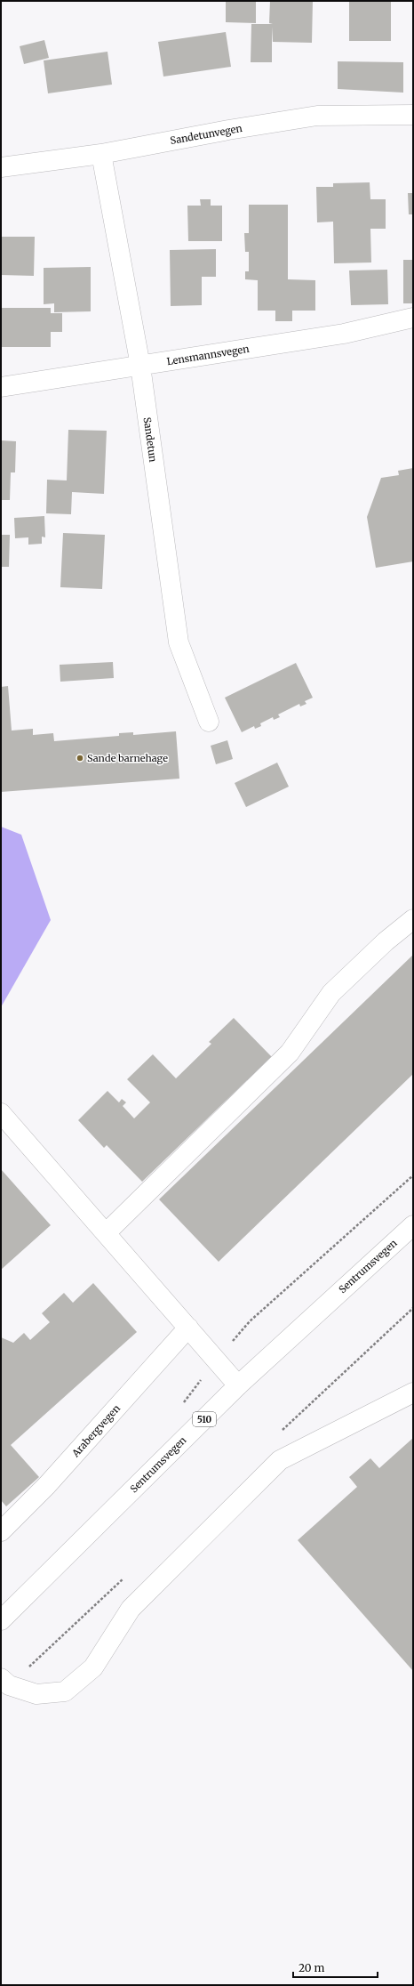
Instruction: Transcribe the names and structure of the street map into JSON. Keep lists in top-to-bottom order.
{
  "streets": {
    "street": [
      "Sandetunvegen",
      "Lensmannsvegen",
      "Sandetun",
      "Sentrumsvegen",
      "510",
      "Arabergvegen"
    ]
  },
  "crossings": [
    ["Sandetunvegen", "Sandetun"],
    ["Lensmannsvegen", "Sandetun"]
  ],
  "places": ["Sande barnehage"],
  "scale_bar": "20 m"
}
